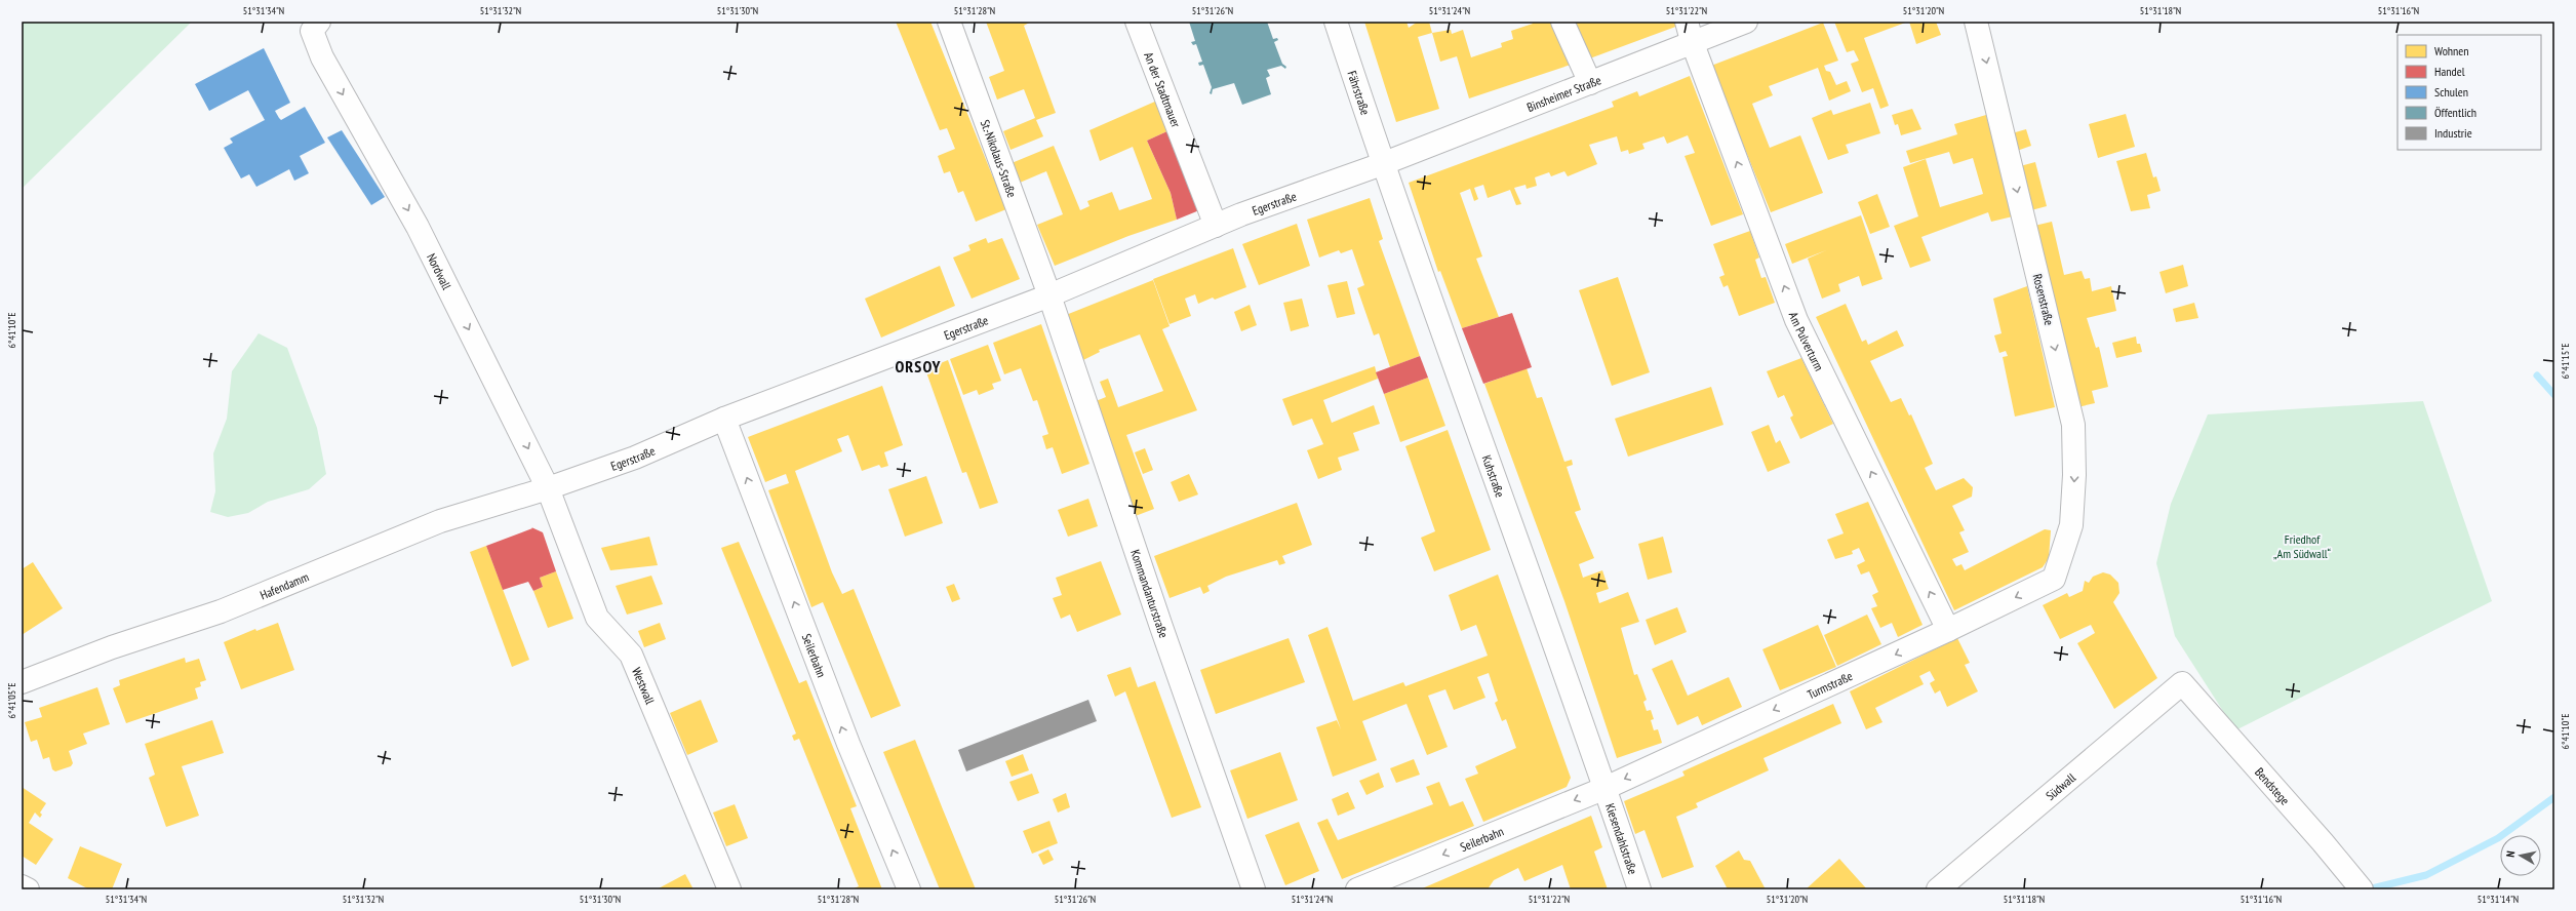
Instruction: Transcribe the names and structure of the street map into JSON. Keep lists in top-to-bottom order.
{
  "streets": {
    "street": [
      "An der Stadtmauer",
      "Fährstraße",
      "Binsheimer Straße",
      "St.-Nikolaus-Straße",
      "Egerstraße",
      "Nordwall",
      "Rosenstraße",
      "Am Pulverturm",
      "Kuhstraße",
      "Hafendamm",
      "Kommandanturstraße",
      "Seilerbahn",
      "Turmstraße",
      "Westwall",
      "Südwall",
      "Bendstege",
      "Kiesendahlstraße"
    ]
  },
  "crossings": [
    ["An der Stadtmauer", "Egerstraße"],
    ["Fährstraße", "Binsheimer Straße"],
    ["Fährstraße", "Egerstraße"],
    ["Fährstraße", "Kuhstraße"],
    ["Binsheimer Straße", "Egerstraße"],
    ["Binsheimer Straße", "Am Pulverturm"],
    ["Binsheimer Straße", "Kuhstraße"],
    ["St.-Nikolaus-Straße", "Egerstraße"],
    ["St.-Nikolaus-Straße", "Kommandanturstraße"],
    ["Egerstraße", "Nordwall"],
    ["Egerstraße", "Kuhstraße"],
    ["Egerstraße", "Hafendamm"],
    ["Egerstraße", "Kommandanturstraße"],
    ["Egerstraße", "Seilerbahn"],
    ["Egerstraße", "Westwall"],
    ["Nordwall", "Hafendamm"],
    ["Nordwall", "Westwall"],
    ["Rosenstraße", "Turmstraße"],
    ["Am Pulverturm", "Turmstraße"],
    ["Kuhstraße", "Seilerbahn"],
    ["Kuhstraße", "Turmstraße"],
    ["Kuhstraße", "Kiesendahlstraße"],
    ["Hafendamm", "Westwall"],
    ["Seilerbahn", "Turmstraße"],
    ["Seilerbahn", "Kiesendahlstraße"],
    ["Turmstraße", "Kiesendahlstraße"],
    ["Südwall", "Bendstege"]
  ],
  "one_way": [
    "Nordwall",
    "Rosenstraße",
    "Am Pulverturm",
    "Turmstraße"
  ],
  "districts": ["ORSOY"],
  "parks": ["Friedhof „Am Südwall“"],
  "legend": [
    "Wohnen",
    "Handel",
    "Schulen",
    "Öffentlich",
    "Industrie"
  ],
  "north": "left",
  "coordinates": [
    "51°31'34\"N",
    "51°31'32\"N",
    "51°31'30\"N",
    "51°31'28\"N",
    "51°31'26\"N",
    "51°31'24\"N",
    "51°31'22\"N",
    "51°31'20\"N",
    "51°31'18\"N",
    "51°31'16\"N",
    "6°41'10\"E",
    "6°41'15\"E",
    "6°41'05\"E",
    "51°31'14\"N"
  ]
}
